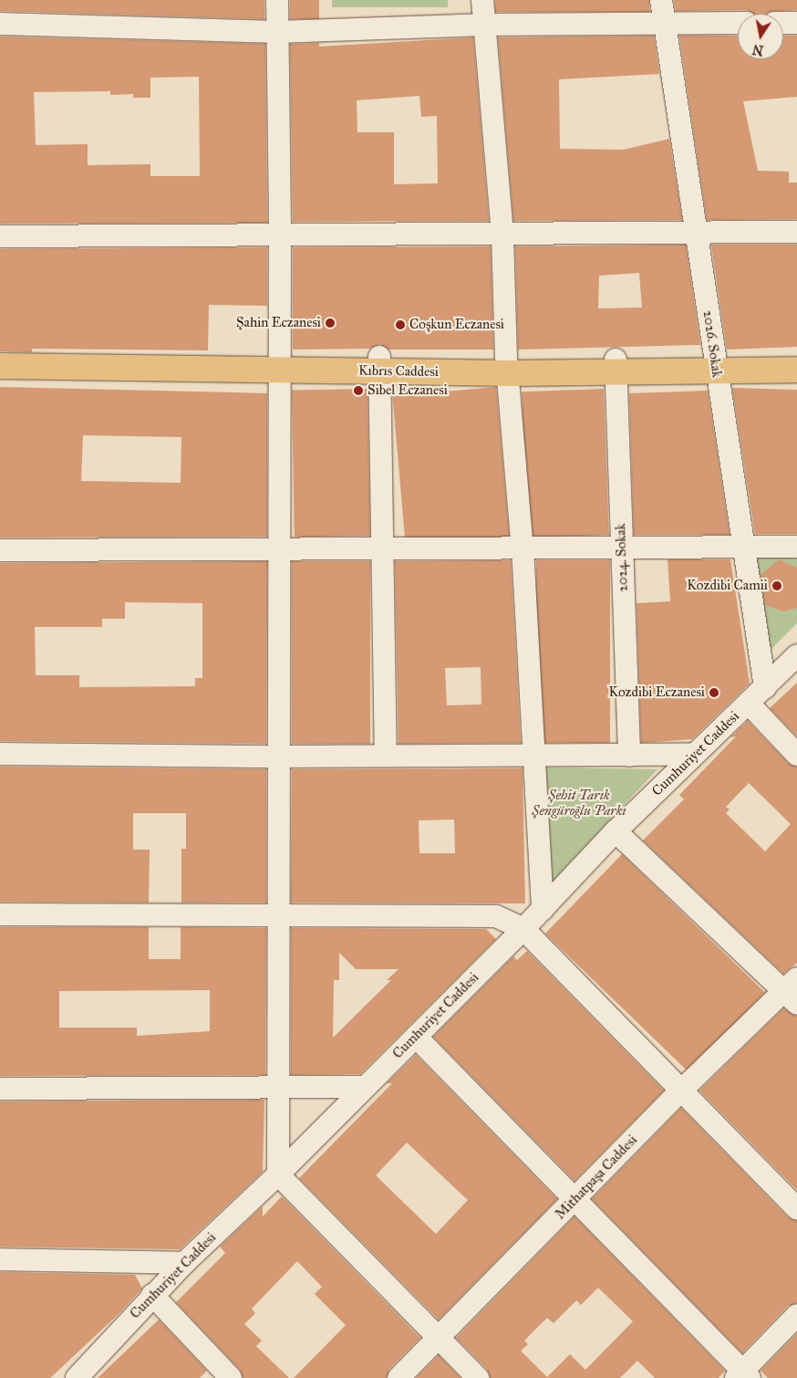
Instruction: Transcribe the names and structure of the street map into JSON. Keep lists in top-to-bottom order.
{
  "streets": {
    "main road": ["Kıbrıs Caddesi"],
    "street": [
      "2026. Sokak",
      "2024. Sokak",
      "Cumhuriyet Caddesi",
      "Mithatpaşa Caddesi"
    ]
  },
  "crossings": [
    ["2026. Sokak", "Kıbrıs Caddesi"],
    ["2026. Sokak", "Cumhuriyet Caddesi"],
    ["Kıbrıs Caddesi", "2024. Sokak"]
  ],
  "parks": ["Şehit Tarık Şengüroğlu Parkı"],
  "places": [
    "Şahin Eczanesi",
    "Coşkun Eczanesi",
    "Sibel Eczanesi",
    "Kozdibi Camii",
    "Kozdibi Eczanesi"
  ],
  "north": "bottom"
}
